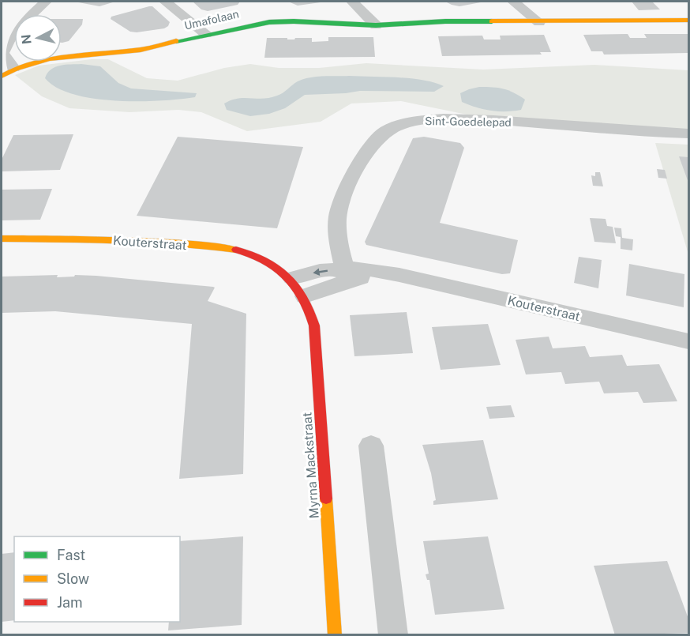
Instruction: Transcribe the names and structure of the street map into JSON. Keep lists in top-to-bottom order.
{
  "streets": {
    "street": [
      "Umafolaan",
      "Sint-Goedelepad",
      "Kouterstraat",
      "Myrna Mackstraat"
    ]
  },
  "crossings": [
    ["Sint-Goedelepad", "Kouterstraat"],
    ["Kouterstraat", "Myrna Mackstraat"]
  ],
  "legend": ["Fast", "Slow", "Jam"],
  "north": "left"
}
